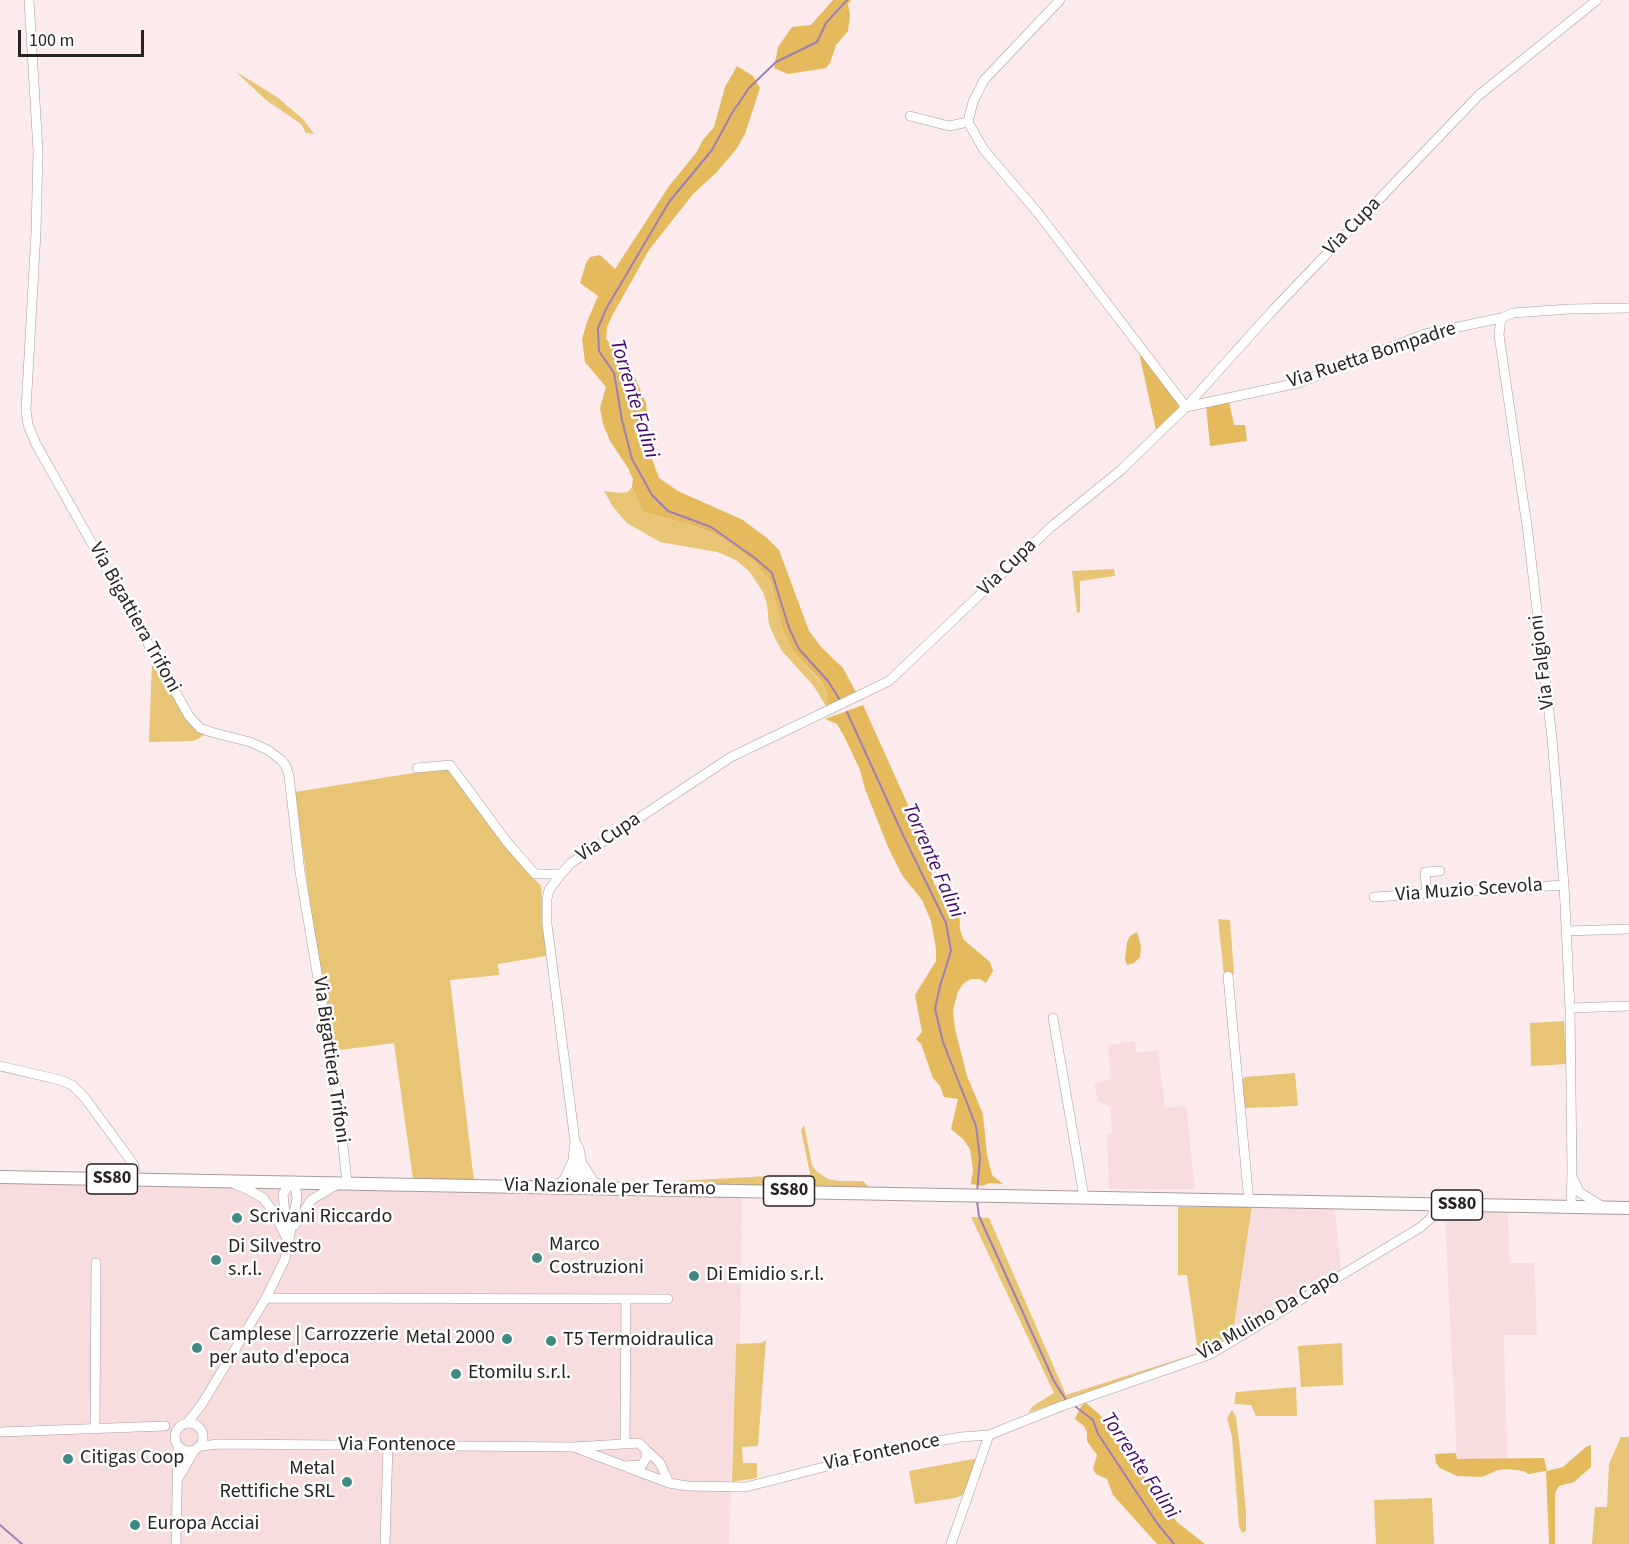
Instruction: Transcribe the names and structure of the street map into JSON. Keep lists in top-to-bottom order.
{
  "streets": {
    "main road": ["SS80", "Via Nazionale per Teramo"],
    "street": [
      "Via Cupa",
      "Via Ruetta Bompadre",
      "Via Bigattiera Trifoni",
      "Via Falgioni",
      "Via Muzio Scevola",
      "Via Mulino Da Capo",
      "Via Fontenoce"
    ]
  },
  "crossings": [
    ["Via Cupa", "Via Ruetta Bompadre"],
    ["Via Cupa", "Via Nazionale per Teramo"],
    ["Via Ruetta Bompadre", "Via Falgioni"],
    ["Via Bigattiera Trifoni", "Via Nazionale per Teramo"],
    ["Via Falgioni", "Via Muzio Scevola"],
    ["Via Falgioni", "Via Nazionale per Teramo"],
    ["Via Nazionale per Teramo", "Via Mulino Da Capo"],
    ["Via Mulino Da Capo", "Via Fontenoce"]
  ],
  "water": ["Torrente Falini"],
  "places": [
    "Scrivani Riccardo",
    "Marco Costruzioni",
    "Di Silvestro s.r.l.",
    "Di Emidio s.r.l.",
    "Metal 2000",
    "T5 Termoidraulica",
    "Camplese | Carrozzerie per auto d'epoca",
    "Etomilu s.r.l.",
    "Citigas Coop",
    "Metal Rettifiche SRL",
    "Europa Acciai"
  ],
  "scale_bar": "100 m"
}
